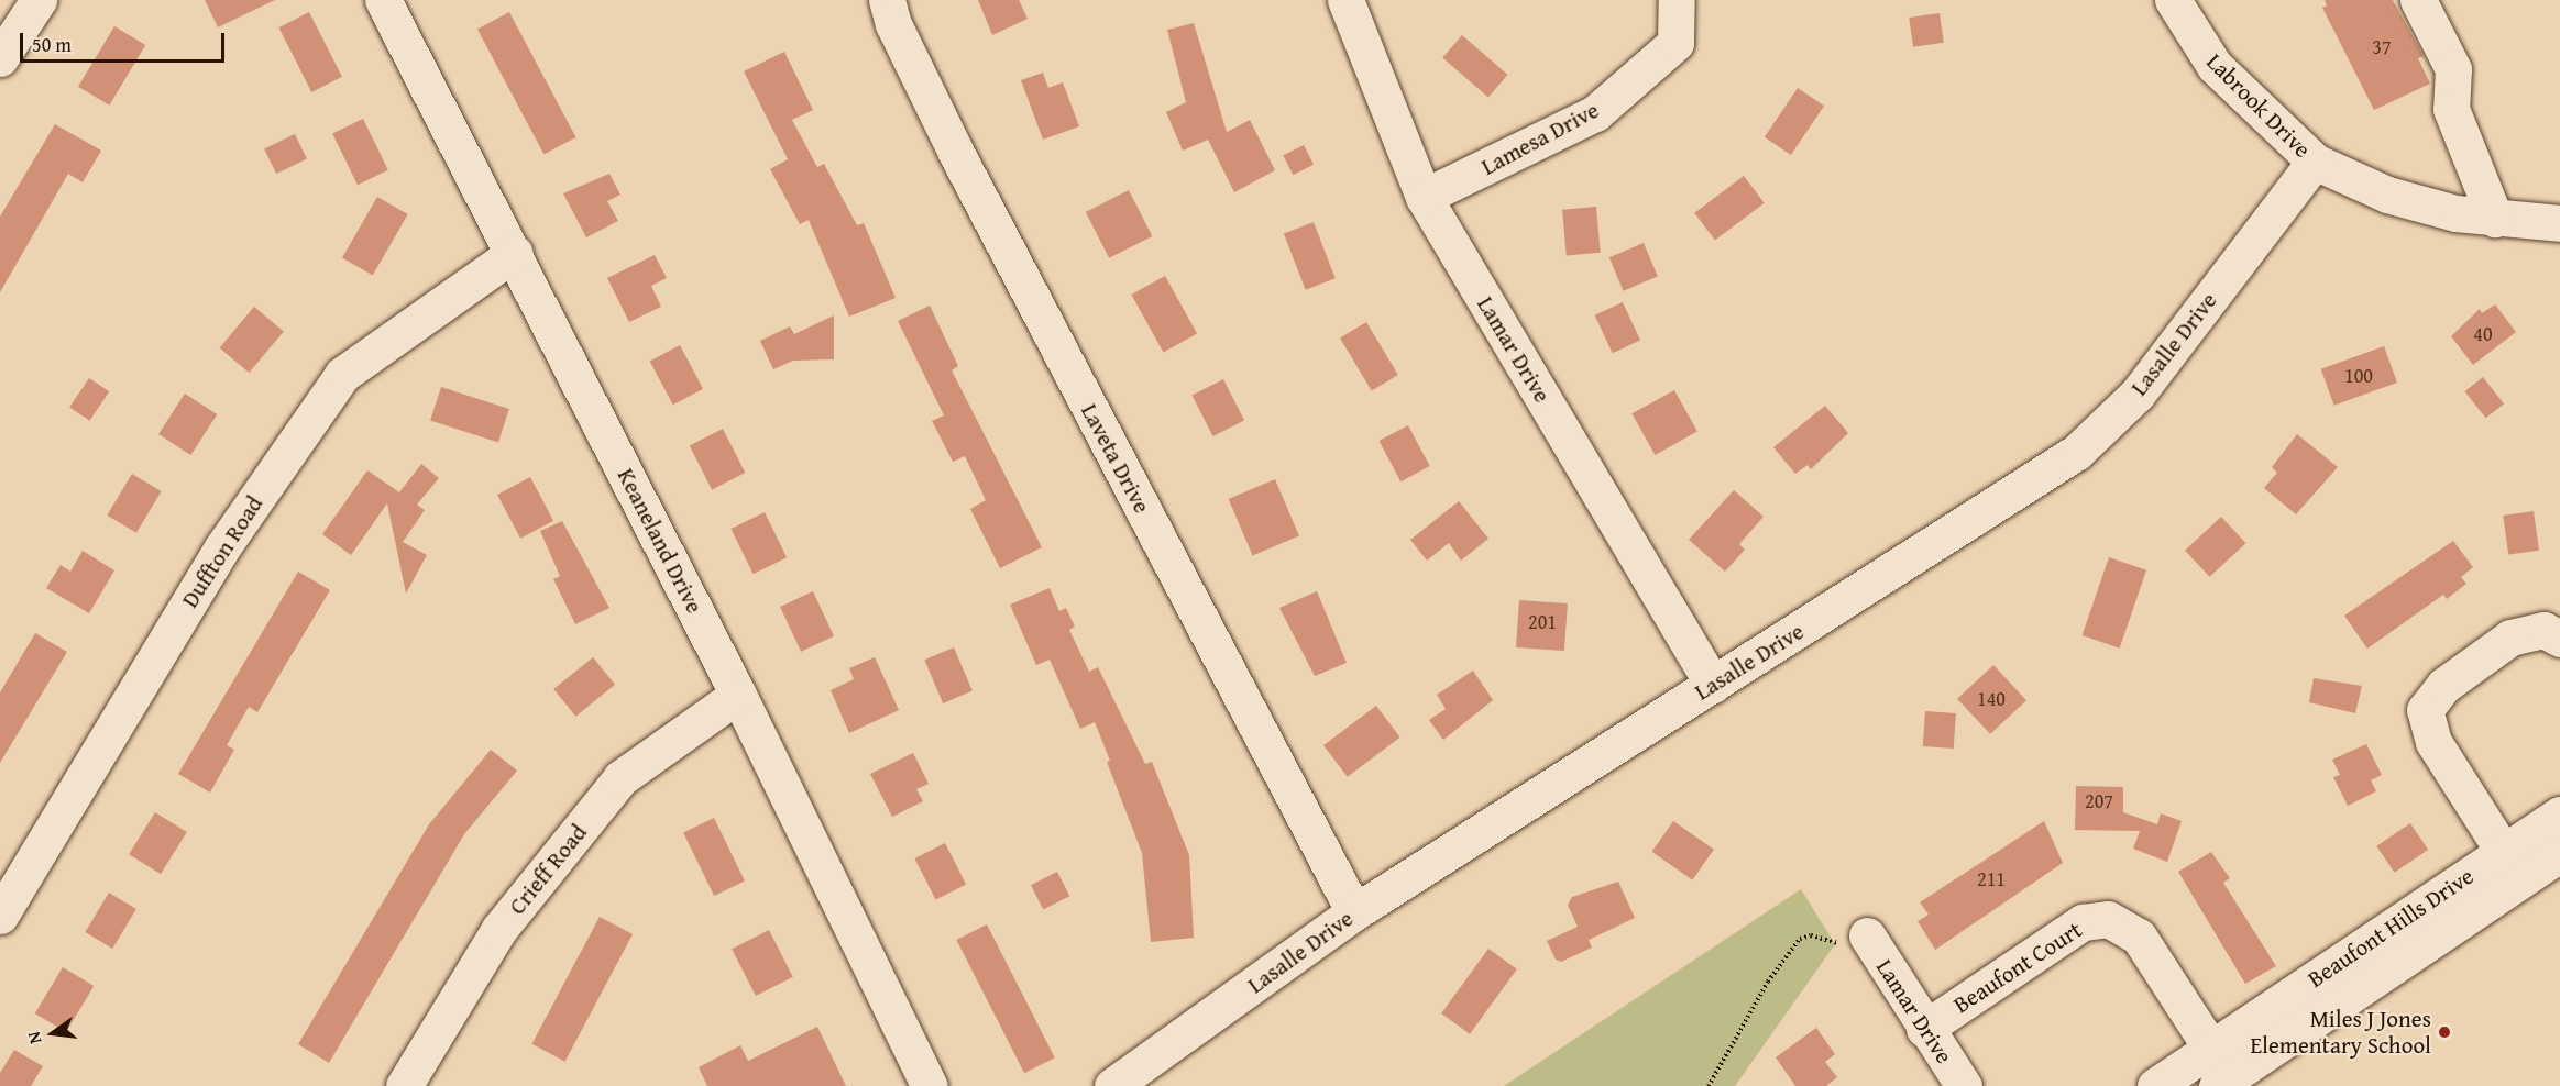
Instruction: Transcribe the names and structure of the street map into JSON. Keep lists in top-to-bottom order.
{
  "streets": {
    "street": [
      "Labrook Drive",
      "Lamesa Drive",
      "Lasalle Drive",
      "Lamar Drive",
      "Laveta Drive",
      "Keaneland Drive",
      "Duffton Road",
      "Crieff Road",
      "Beaufont Hills Drive",
      "Beaufont Court"
    ]
  },
  "crossings": [
    ["Labrook Drive", "Lasalle Drive"],
    ["Lamesa Drive", "Lamar Drive"],
    ["Lasalle Drive", "Lamar Drive"],
    ["Lasalle Drive", "Laveta Drive"],
    ["Lamar Drive", "Beaufont Court"],
    ["Keaneland Drive", "Duffton Road"],
    ["Keaneland Drive", "Crieff Road"],
    ["Beaufont Hills Drive", "Beaufont Court"]
  ],
  "places": ["Miles J Jones Elementary School"],
  "house_numbers": [
    "37",
    "40",
    "100",
    "201",
    "140",
    "207",
    "211"
  ],
  "scale_bar": "50 m",
  "north": "left"
}
